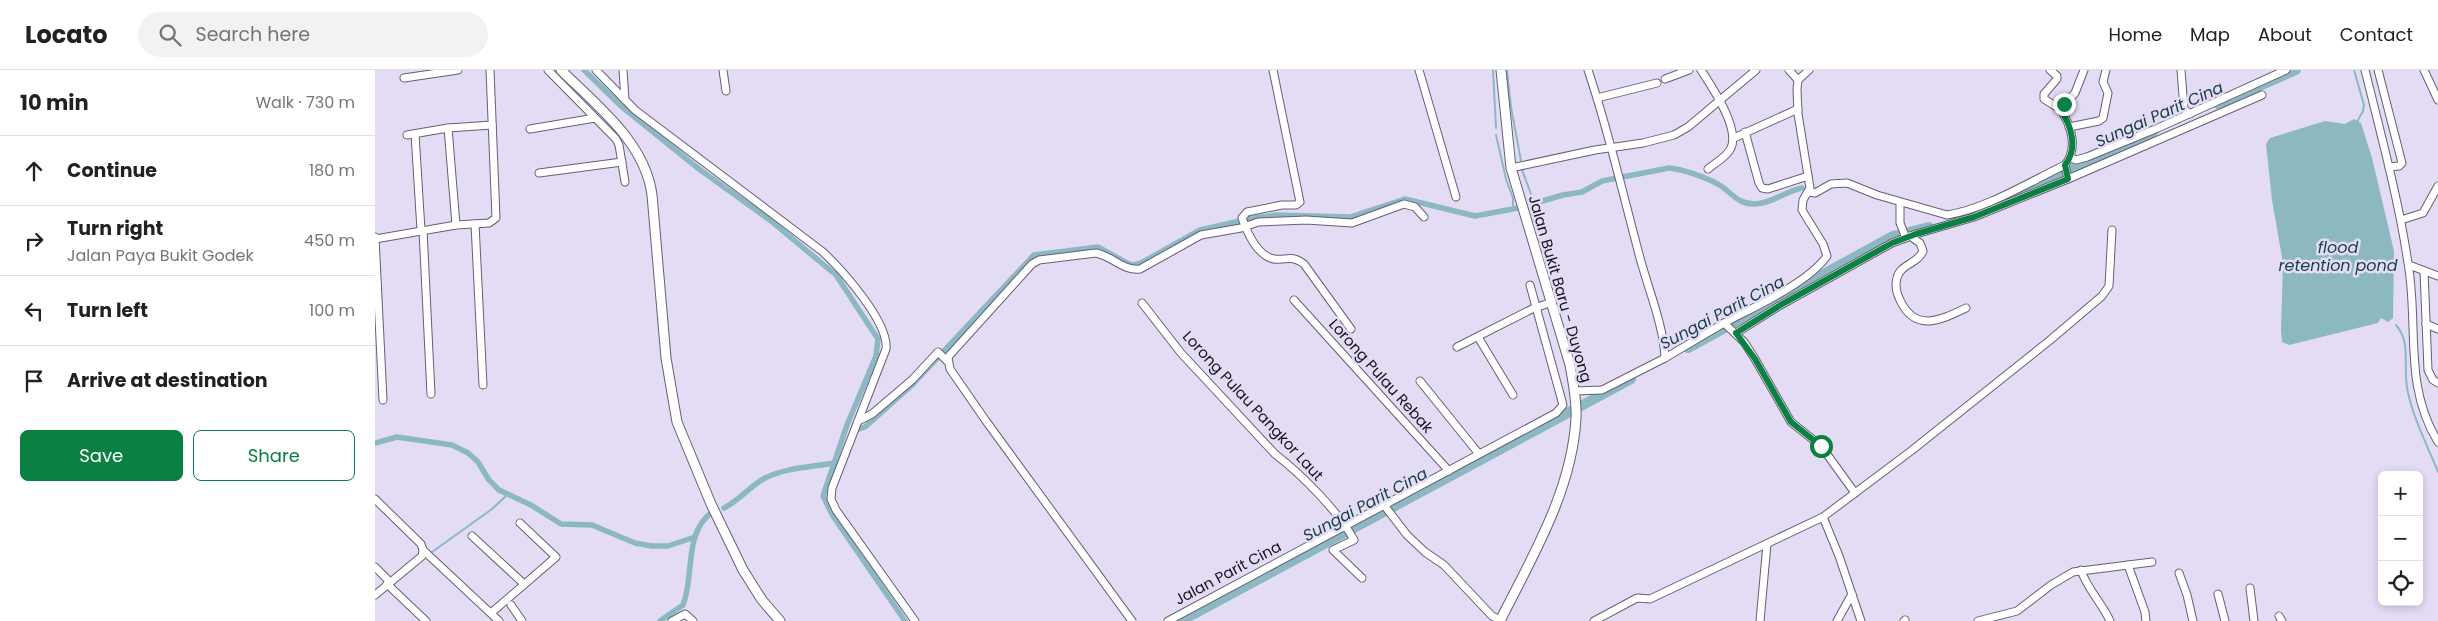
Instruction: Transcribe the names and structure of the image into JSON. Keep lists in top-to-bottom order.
{
  "streets": {
    "main road": ["Jalan Bukit Baru - Duyong"],
    "street": ["Lorong Pulau Rebak", "Lorong Pulau Pangkor Laut", "Jalan Parit Cina"]
  },
  "crossings": [
    ["Lorong Pulau Rebak", "Jalan Parit Cina"],
    ["Lorong Pulau Pangkor Laut", "Jalan Parit Cina"]
  ],
  "water": ["Sungai Parit Cina", "flood retention pond"],
  "page": {
    "header": "Locato",
    "search": "Search here",
    "nav": [
      "Home",
      "Map",
      "About",
      "Contact"
    ],
    "heading": ["10 min", "Walk · 730 m"],
    "list": [
      ["Continue", "180 m"],
      ["Turn right", "Jalan Paya Bukit Godek", "450 m"],
      ["Turn left", "100 m"],
      "Arrive at destination"
    ],
    "buttons": ["Save", "Share"],
    "map_buttons": ["+", "−"]
  }
}
